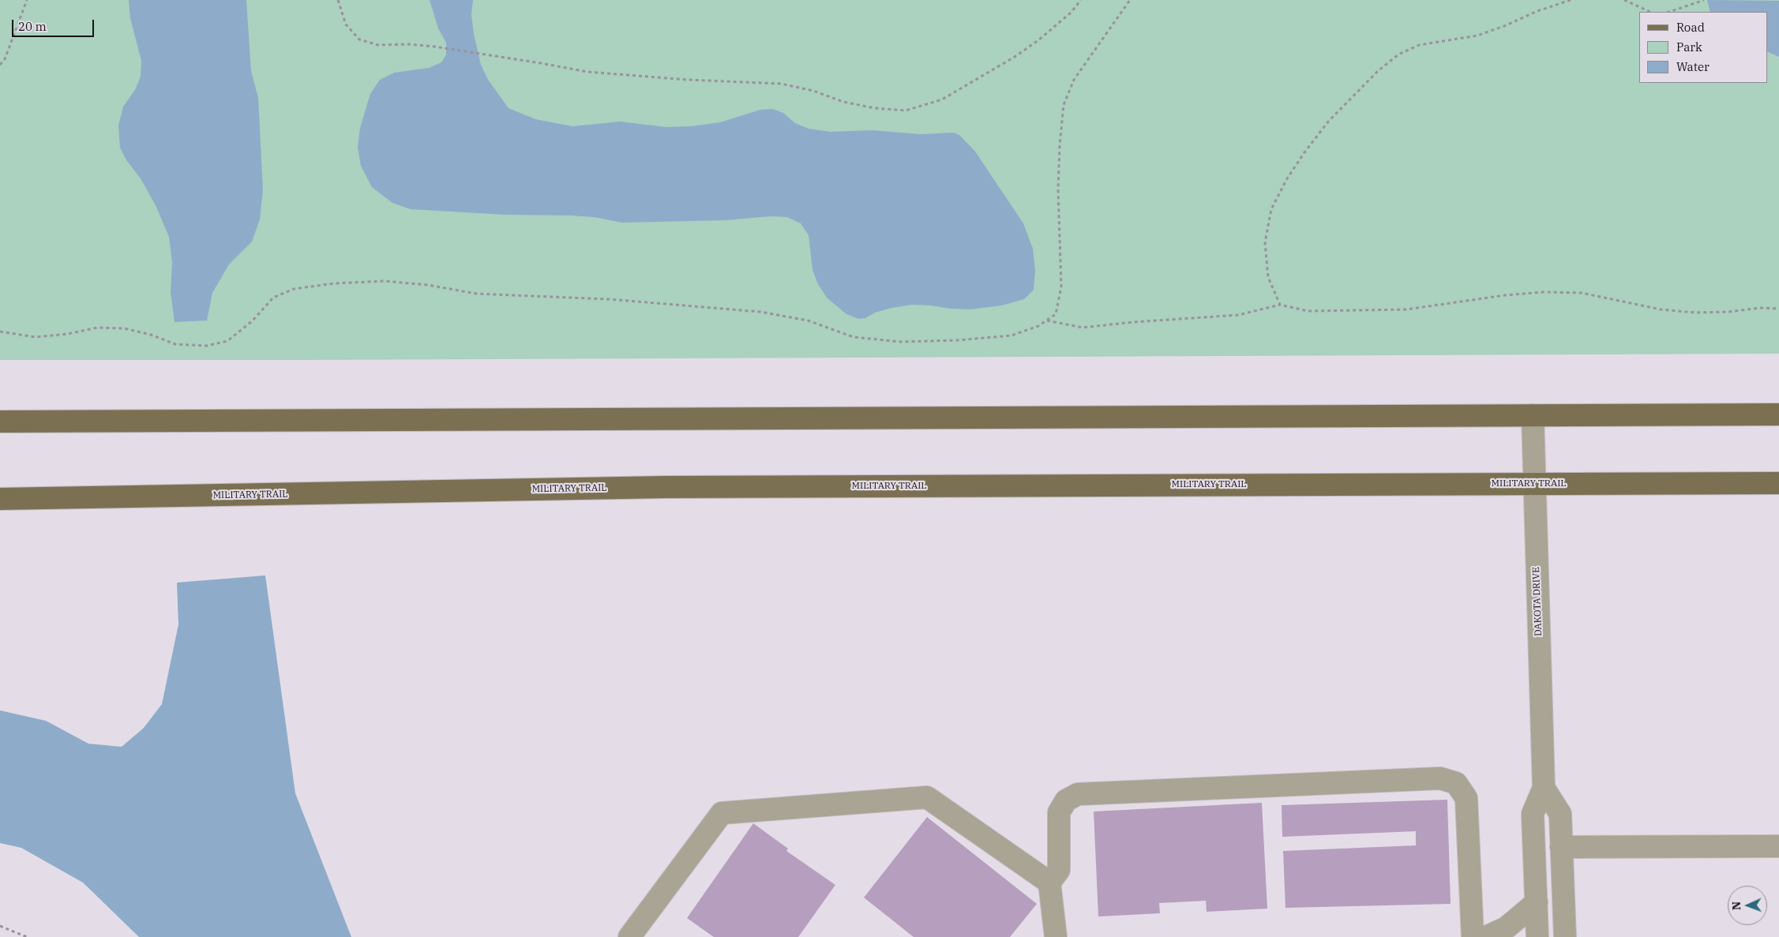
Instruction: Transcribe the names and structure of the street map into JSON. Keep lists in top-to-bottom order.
{
  "streets": {
    "main road": ["MILITARY TRAIL"],
    "street": ["DAKOTA DRIVE"]
  },
  "crossings": [
    ["MILITARY TRAIL", "DAKOTA DRIVE"]
  ],
  "legend": ["Road", "Park", "Water"],
  "scale_bar": "20 m",
  "north": "left"
}
